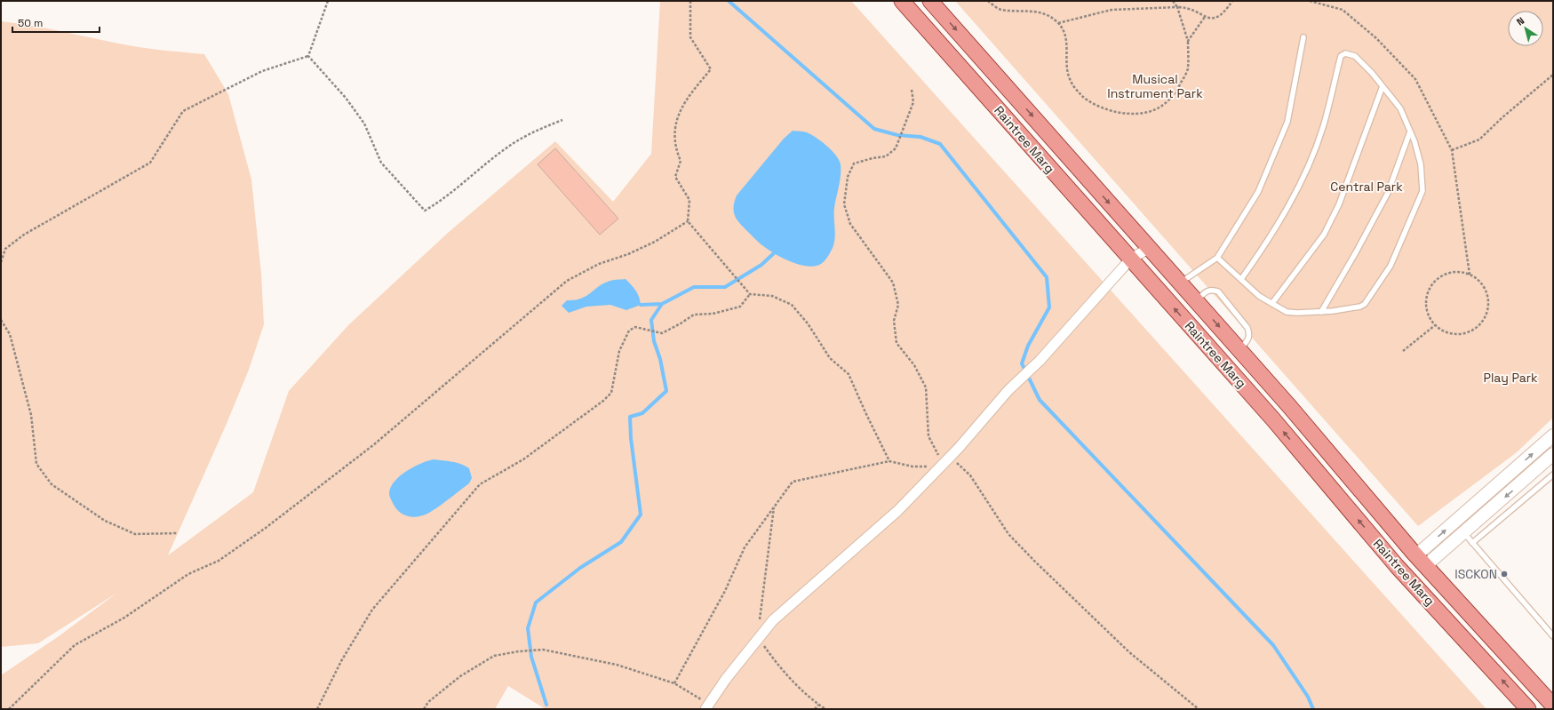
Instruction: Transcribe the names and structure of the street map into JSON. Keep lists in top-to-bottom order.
{
  "streets": {
    "main road": ["Raintree Marg"]
  },
  "parks": ["Musical Instrument Park", "Central Park", "Play Park"],
  "places": ["ISCKON"],
  "scale_bar": "50 m",
  "north": "top left"
}
